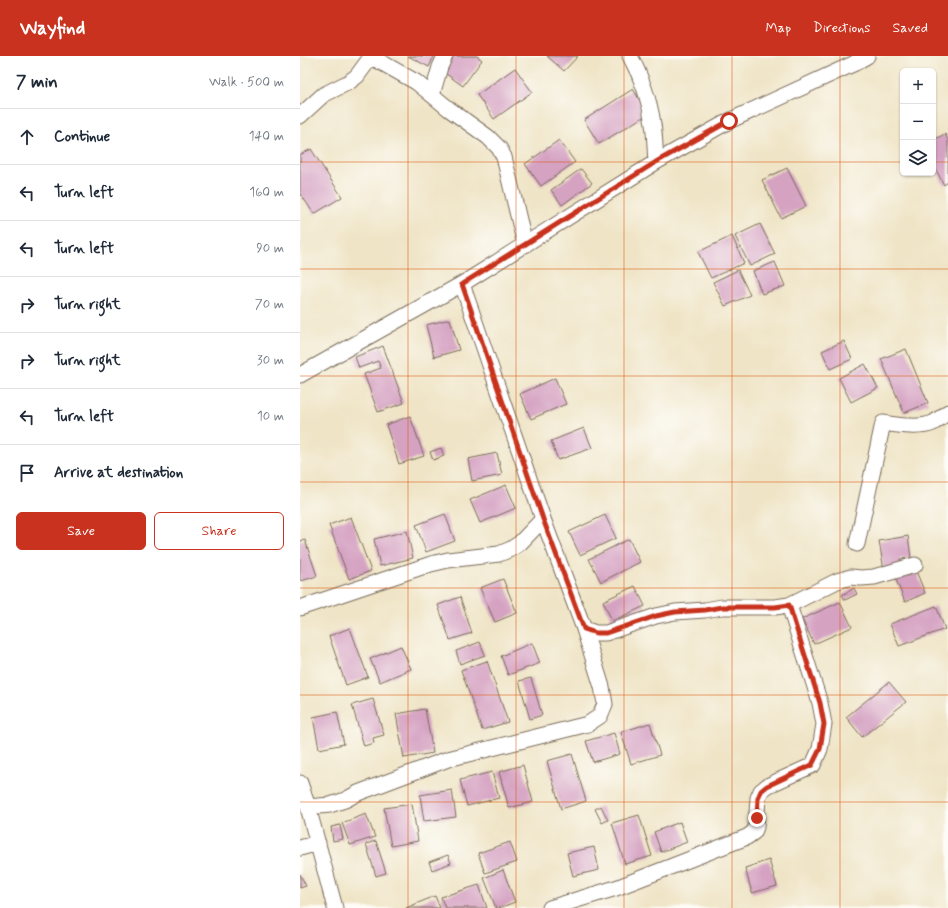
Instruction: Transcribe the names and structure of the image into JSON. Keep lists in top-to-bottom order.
{
  "page": {
    "header": "Wayfind",
    "nav": ["Map", "Directions", "Saved"],
    "heading": ["7 min", "Walk · 500 m"],
    "map_buttons": ["+", "−"],
    "list": [
      ["Continue", "140 m"],
      ["Turn left", "160 m"],
      ["Turn left", "90 m"],
      ["Turn right", "70 m"],
      ["Turn right", "30 m"],
      ["Turn left", "10 m"],
      "Arrive at destination"
    ],
    "buttons": ["Save", "Share"]
  }
}
